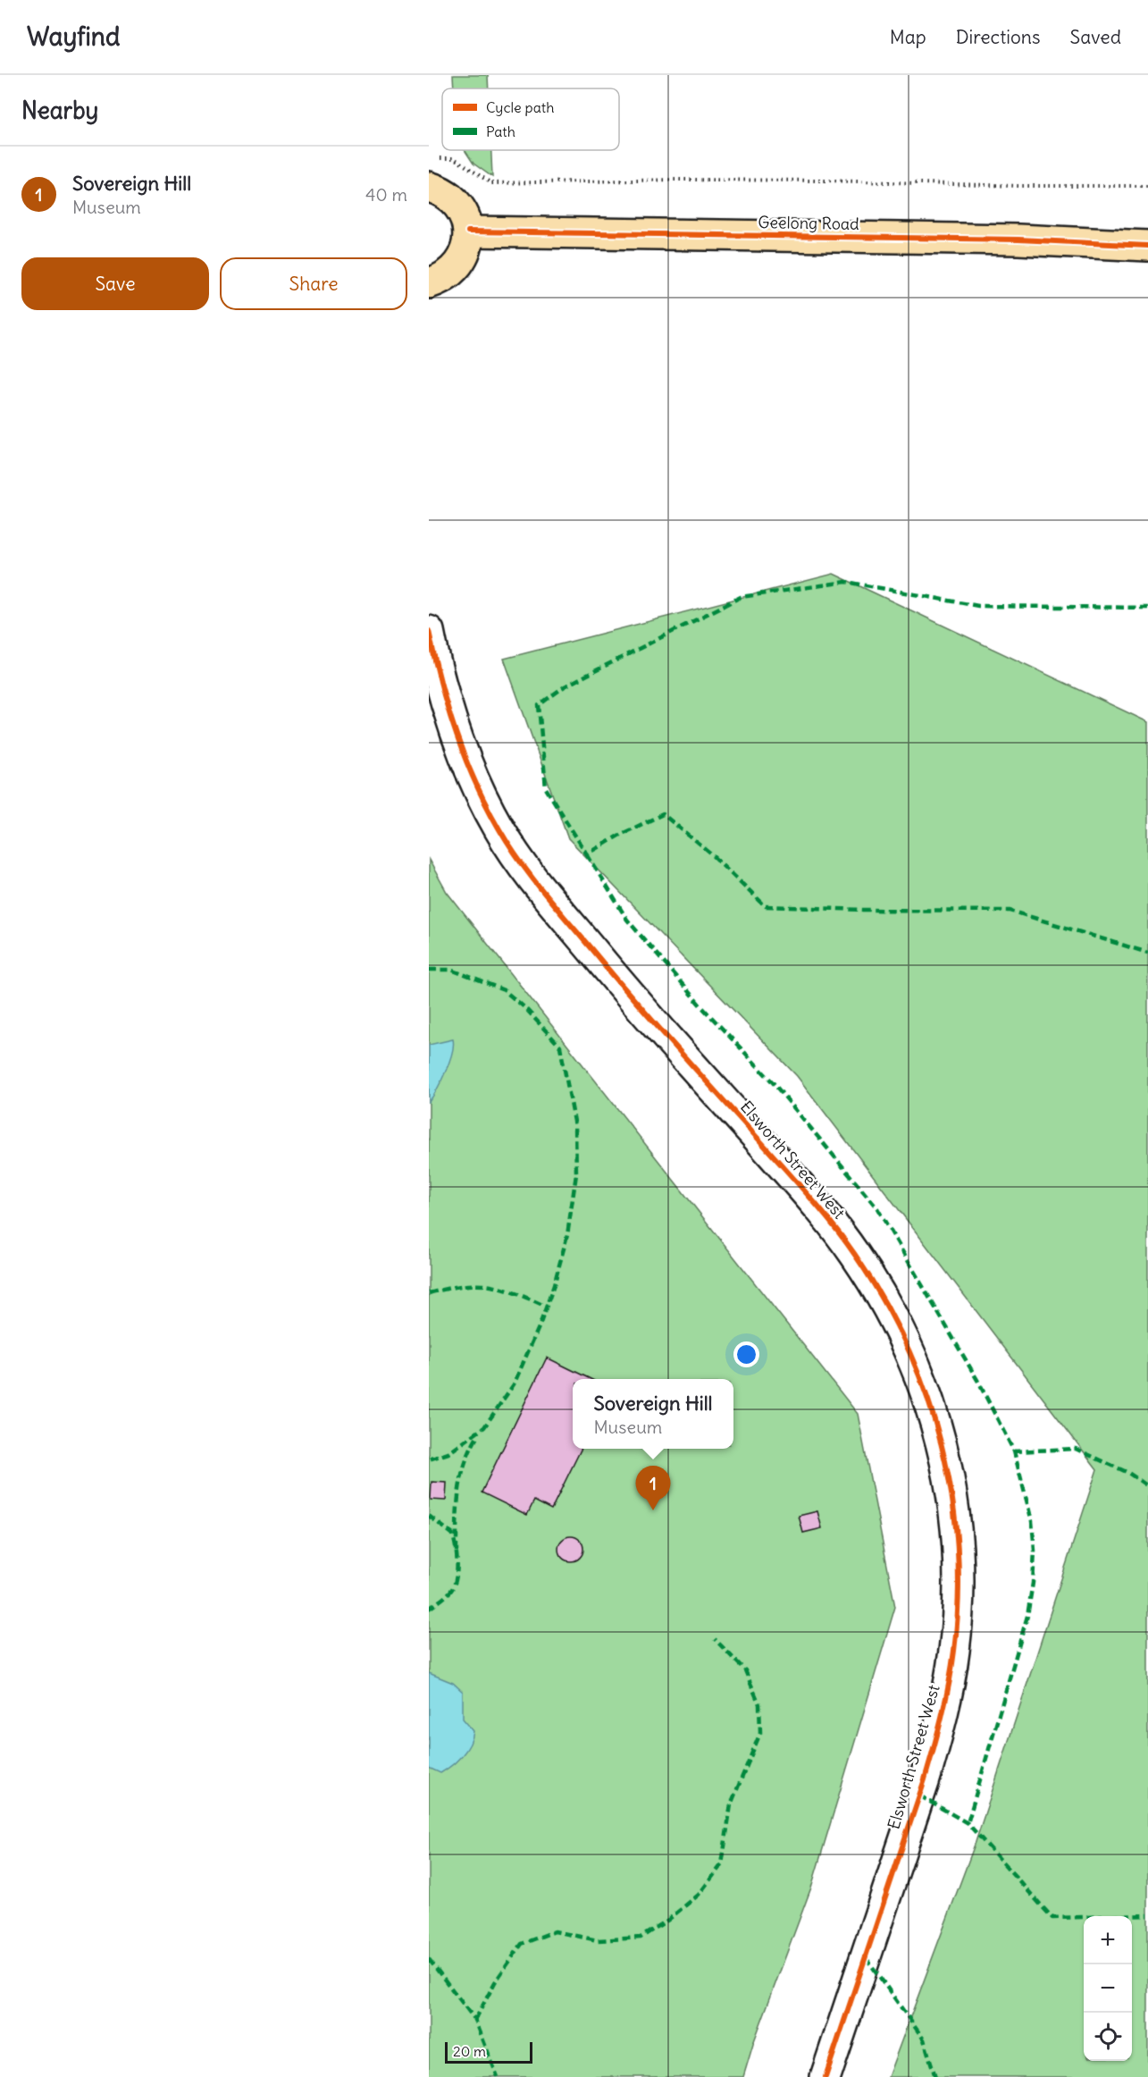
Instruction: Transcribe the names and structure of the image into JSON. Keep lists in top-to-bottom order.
{
  "streets": {
    "main road": ["Geelong Road"],
    "street": ["Elsworth Street West"]
  },
  "legend": ["Cycle path", "Path"],
  "scale_bar": "20 m",
  "page": {
    "header": "Wayfind",
    "nav": ["Map", "Directions", "Saved"],
    "heading": "Nearby",
    "list": [
      {
        "mark": "1",
        "name": "Sovereign Hill",
        "note": "Museum",
        "value": "40 m"
      }
    ],
    "buttons": ["Save", "Share"],
    "popup": ["Sovereign Hill", "Museum"],
    "pins": "1",
    "map_buttons": ["+", "−"],
    "scale": "20 m"
  }
}
